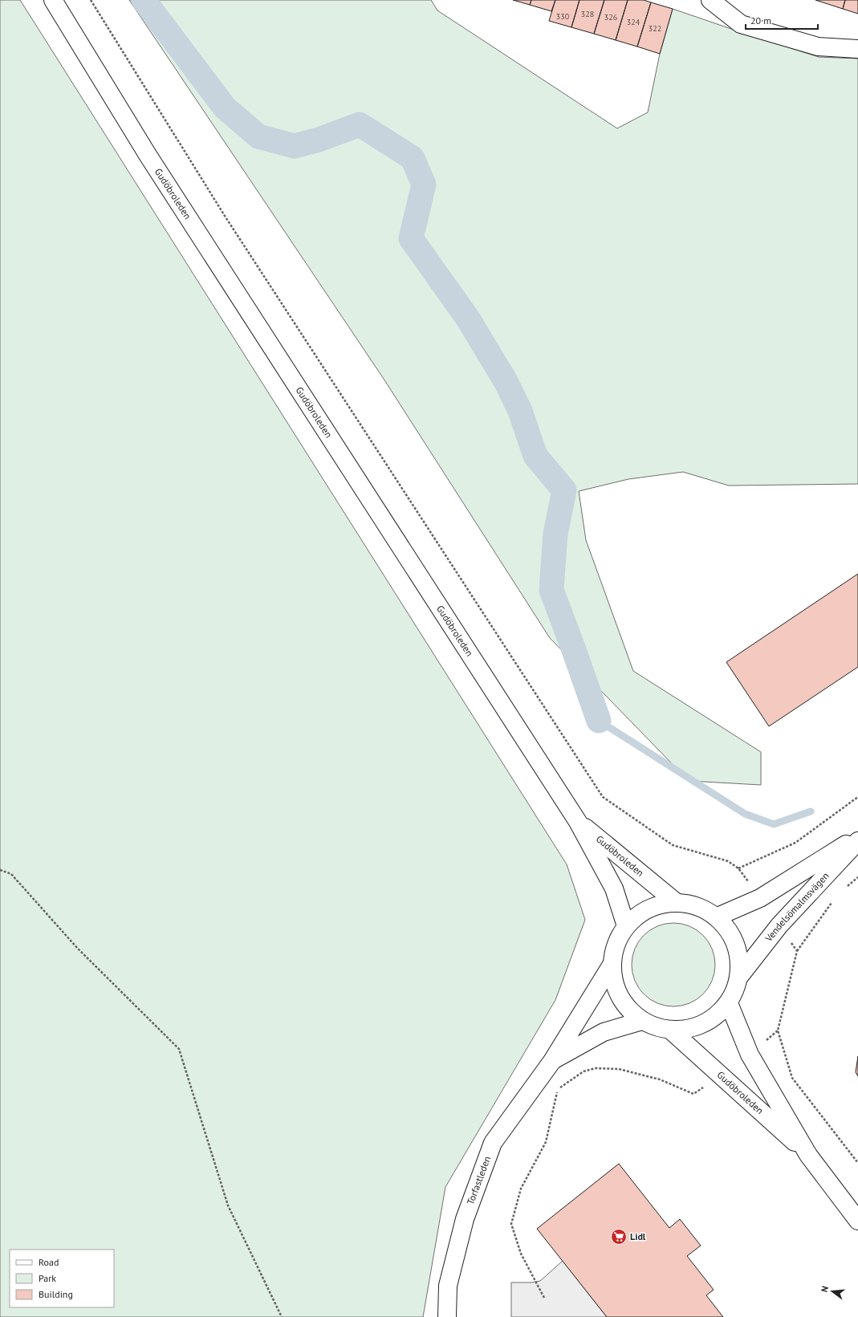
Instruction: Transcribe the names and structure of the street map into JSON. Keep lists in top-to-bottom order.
{
  "streets": {
    "main road": ["Gudöbroleden", "Vendelsömalmsvägen", "Torfastleden"]
  },
  "places": {
    "supermarket": ["Lidl"]
  },
  "house_numbers": [
    "328",
    "330",
    "326",
    "324",
    "322"
  ],
  "legend": ["Road", "Park", "Building"],
  "scale_bar": "20 m",
  "north": "left"
}
